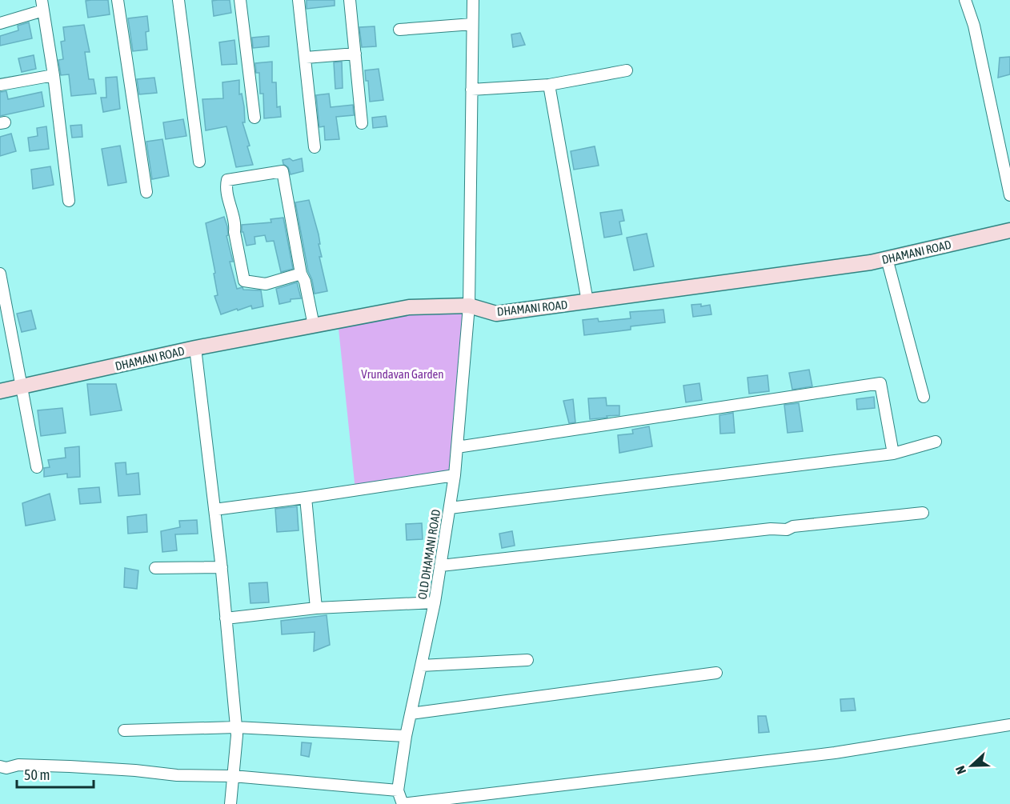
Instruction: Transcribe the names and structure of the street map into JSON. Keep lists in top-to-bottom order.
{
  "streets": {
    "main road": ["DHAMANI ROAD"],
    "street": ["OLD DHAMANI ROAD"]
  },
  "crossings": [
    ["DHAMANI ROAD", "OLD DHAMANI ROAD"]
  ],
  "parks": ["Vrundavan Garden"],
  "scale_bar": "50 m",
  "north": "left"
}
